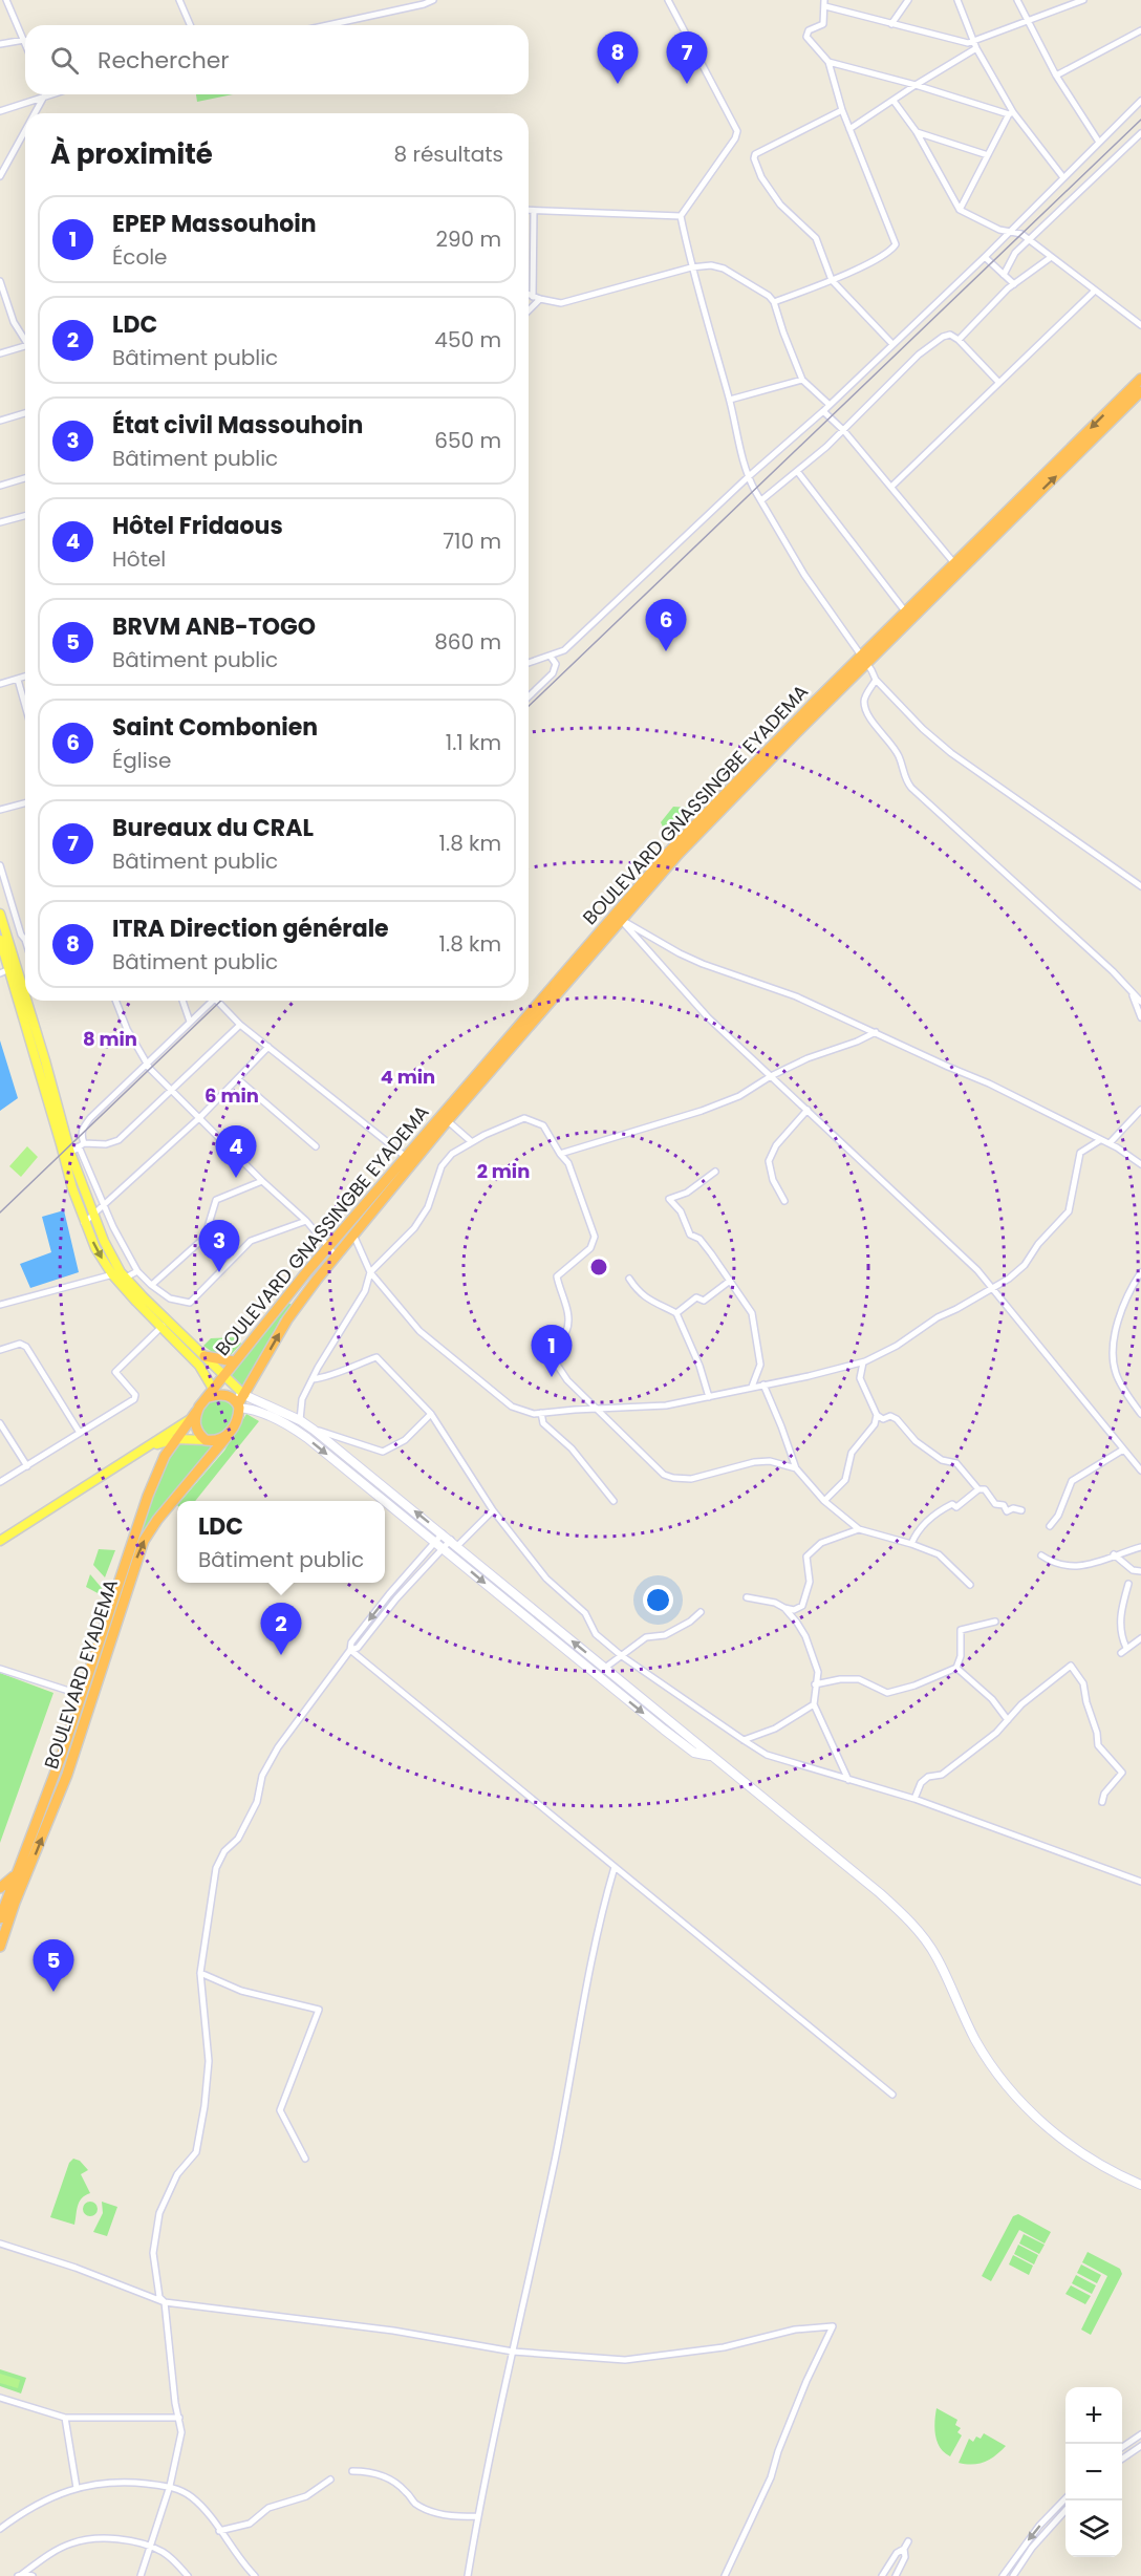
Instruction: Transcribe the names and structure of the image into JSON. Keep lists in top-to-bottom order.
{
  "streets": {
    "highway": ["BOULEVARD GNASSINGBE EYADEMA", "BOULEVARD EYADEMA"]
  },
  "crossings": [
    ["BOULEVARD GNASSINGBE EYADEMA", "BOULEVARD EYADEMA"]
  ],
  "page": {
    "search": "Rechercher",
    "pins": [
      "7",
      "8",
      "6",
      "4",
      "3",
      "1",
      "2",
      "5"
    ],
    "heading": ["À proximité", "8 résultats"],
    "list": [
      {
        "mark": "1",
        "name": "EPEP Massouhoin",
        "note": "École",
        "value": "290 m"
      },
      {
        "mark": "2",
        "name": "LDC",
        "note": "Bâtiment public",
        "value": "450 m"
      },
      {
        "mark": "3",
        "name": "État civil Massouhoin",
        "note": "Bâtiment public",
        "value": "650 m"
      },
      {
        "mark": "4",
        "name": "Hôtel Fridaous",
        "note": "Hôtel",
        "value": "710 m"
      },
      {
        "mark": "5",
        "name": "BRVM ANB-TOGO",
        "note": "Bâtiment public",
        "value": "860 m"
      },
      {
        "mark": "6",
        "name": "Saint Combonien",
        "note": "Église",
        "value": "1.1 km"
      },
      {
        "mark": "7",
        "name": "Bureaux du CRAL",
        "note": "Bâtiment public",
        "value": "1.8 km"
      },
      {
        "mark": "8",
        "name": "ITRA Direction générale",
        "note": "Bâtiment public",
        "value": "1.8 km"
      }
    ],
    "popup": ["LDC", "Bâtiment public"],
    "map_buttons": ["+", "−"]
  },
  "rings": [
    "8 min",
    "4 min",
    "6 min",
    "2 min"
  ]
}
